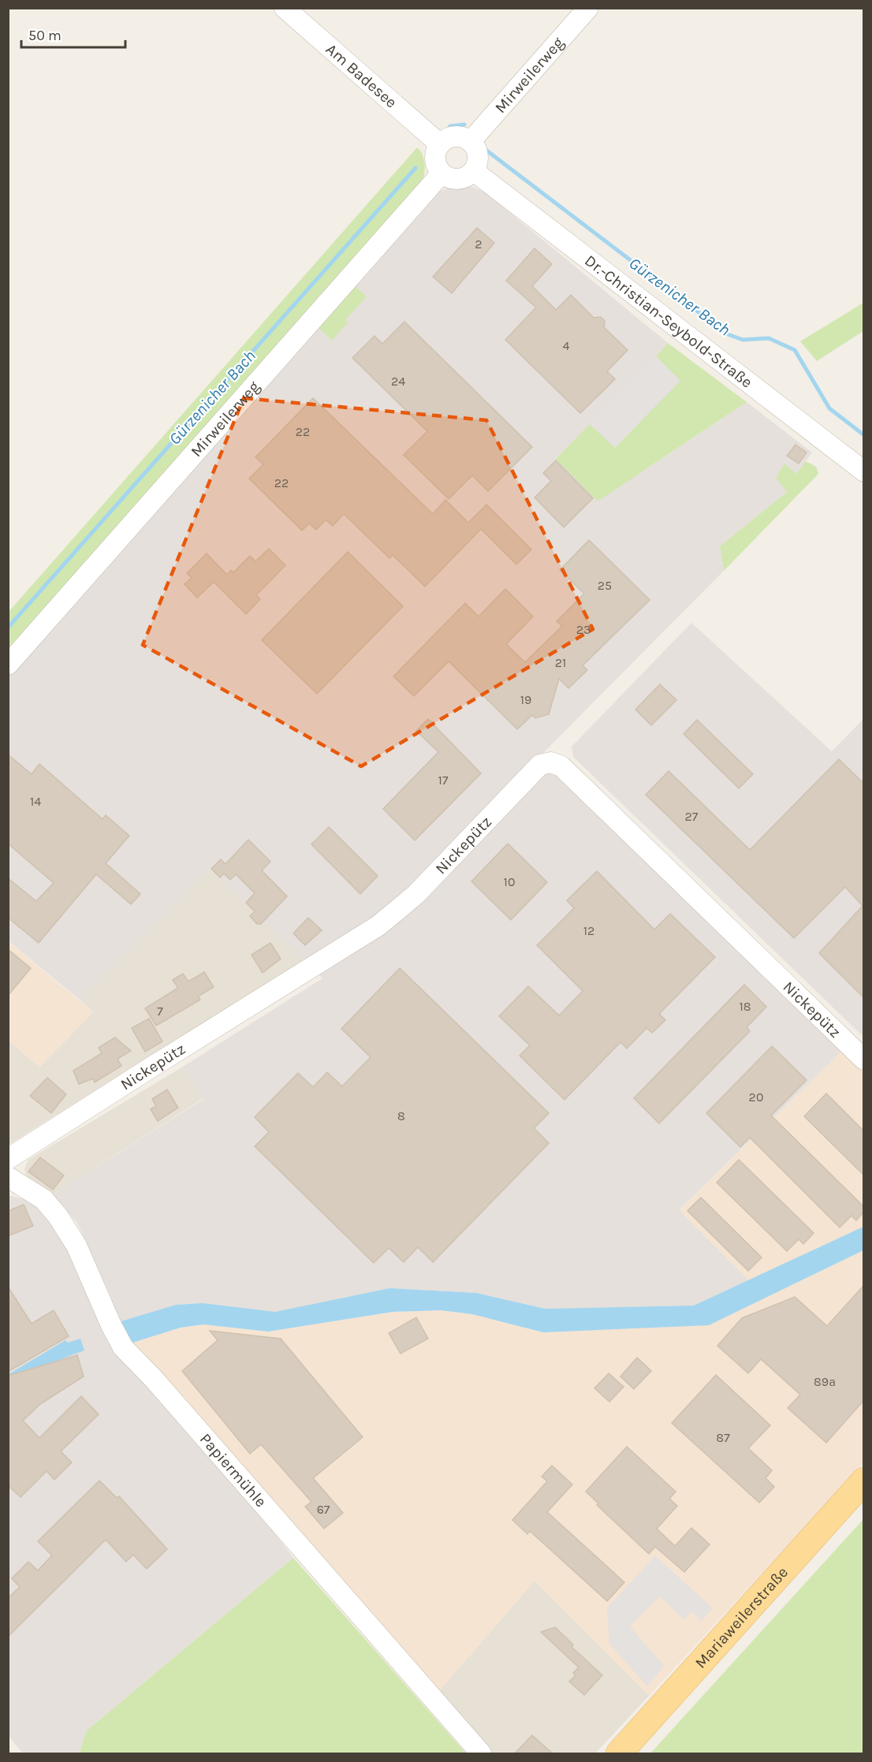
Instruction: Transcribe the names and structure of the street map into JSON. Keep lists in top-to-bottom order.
{
  "streets": {
    "main road": ["Mariaweilerstraße"],
    "street": [
      "Mirweilerweg",
      "Am Badesee",
      "Dr.-Christian-Seybold-Straße",
      "Nickepütz",
      "Papiermühle"
    ]
  },
  "crossings": [
    ["Mirweilerweg", "Am Badesee"],
    ["Mirweilerweg", "Dr.-Christian-Seybold-Straße"],
    ["Am Badesee", "Dr.-Christian-Seybold-Straße"]
  ],
  "water": ["Gürzenicher Bach"],
  "house_numbers": [
    "2",
    "4",
    "24",
    "22",
    "22",
    "25",
    "23",
    "21",
    "19",
    "17",
    "14",
    "27",
    "10",
    "12",
    "18",
    "7",
    "20",
    "8",
    "89a",
    "87",
    "67"
  ],
  "scale_bar": "50 m"
}
